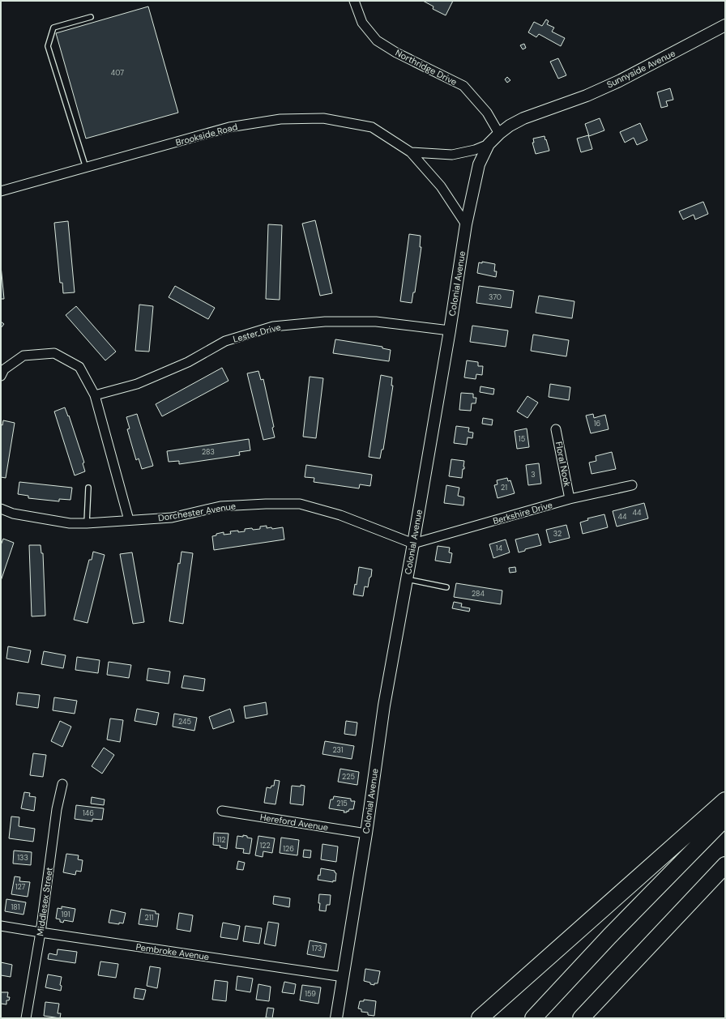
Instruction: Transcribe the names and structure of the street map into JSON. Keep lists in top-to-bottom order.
{
  "streets": {
    "street": [
      "Northridge Drive",
      "Sunnyside Avenue",
      "Brookside Road",
      "Colonial Avenue",
      "Lester Drive",
      "Floral Nook",
      "Dorchester Avenue",
      "Berkshire Drive",
      "Hereford Avenue",
      "Middlesex Street",
      "Pembroke Avenue"
    ]
  },
  "crossings": [
    ["Northridge Drive", "Colonial Avenue"],
    ["Sunnyside Avenue", "Colonial Avenue"],
    ["Brookside Road", "Colonial Avenue"],
    ["Colonial Avenue", "Lester Drive"],
    ["Colonial Avenue", "Dorchester Avenue"],
    ["Colonial Avenue", "Berkshire Drive"],
    ["Colonial Avenue", "Hereford Avenue"],
    ["Colonial Avenue", "Pembroke Avenue"],
    ["Floral Nook", "Berkshire Drive"],
    ["Dorchester Avenue", "Berkshire Drive"],
    ["Middlesex Street", "Pembroke Avenue"]
  ],
  "house_numbers": [
    "407",
    "370",
    "16",
    "15",
    "283",
    "3",
    "21",
    "44",
    "44",
    "32",
    "14",
    "284",
    "245",
    "231",
    "225",
    "215",
    "146",
    "112",
    "122",
    "126",
    "133",
    "127",
    "181",
    "191",
    "211",
    "173",
    "159"
  ]
}
